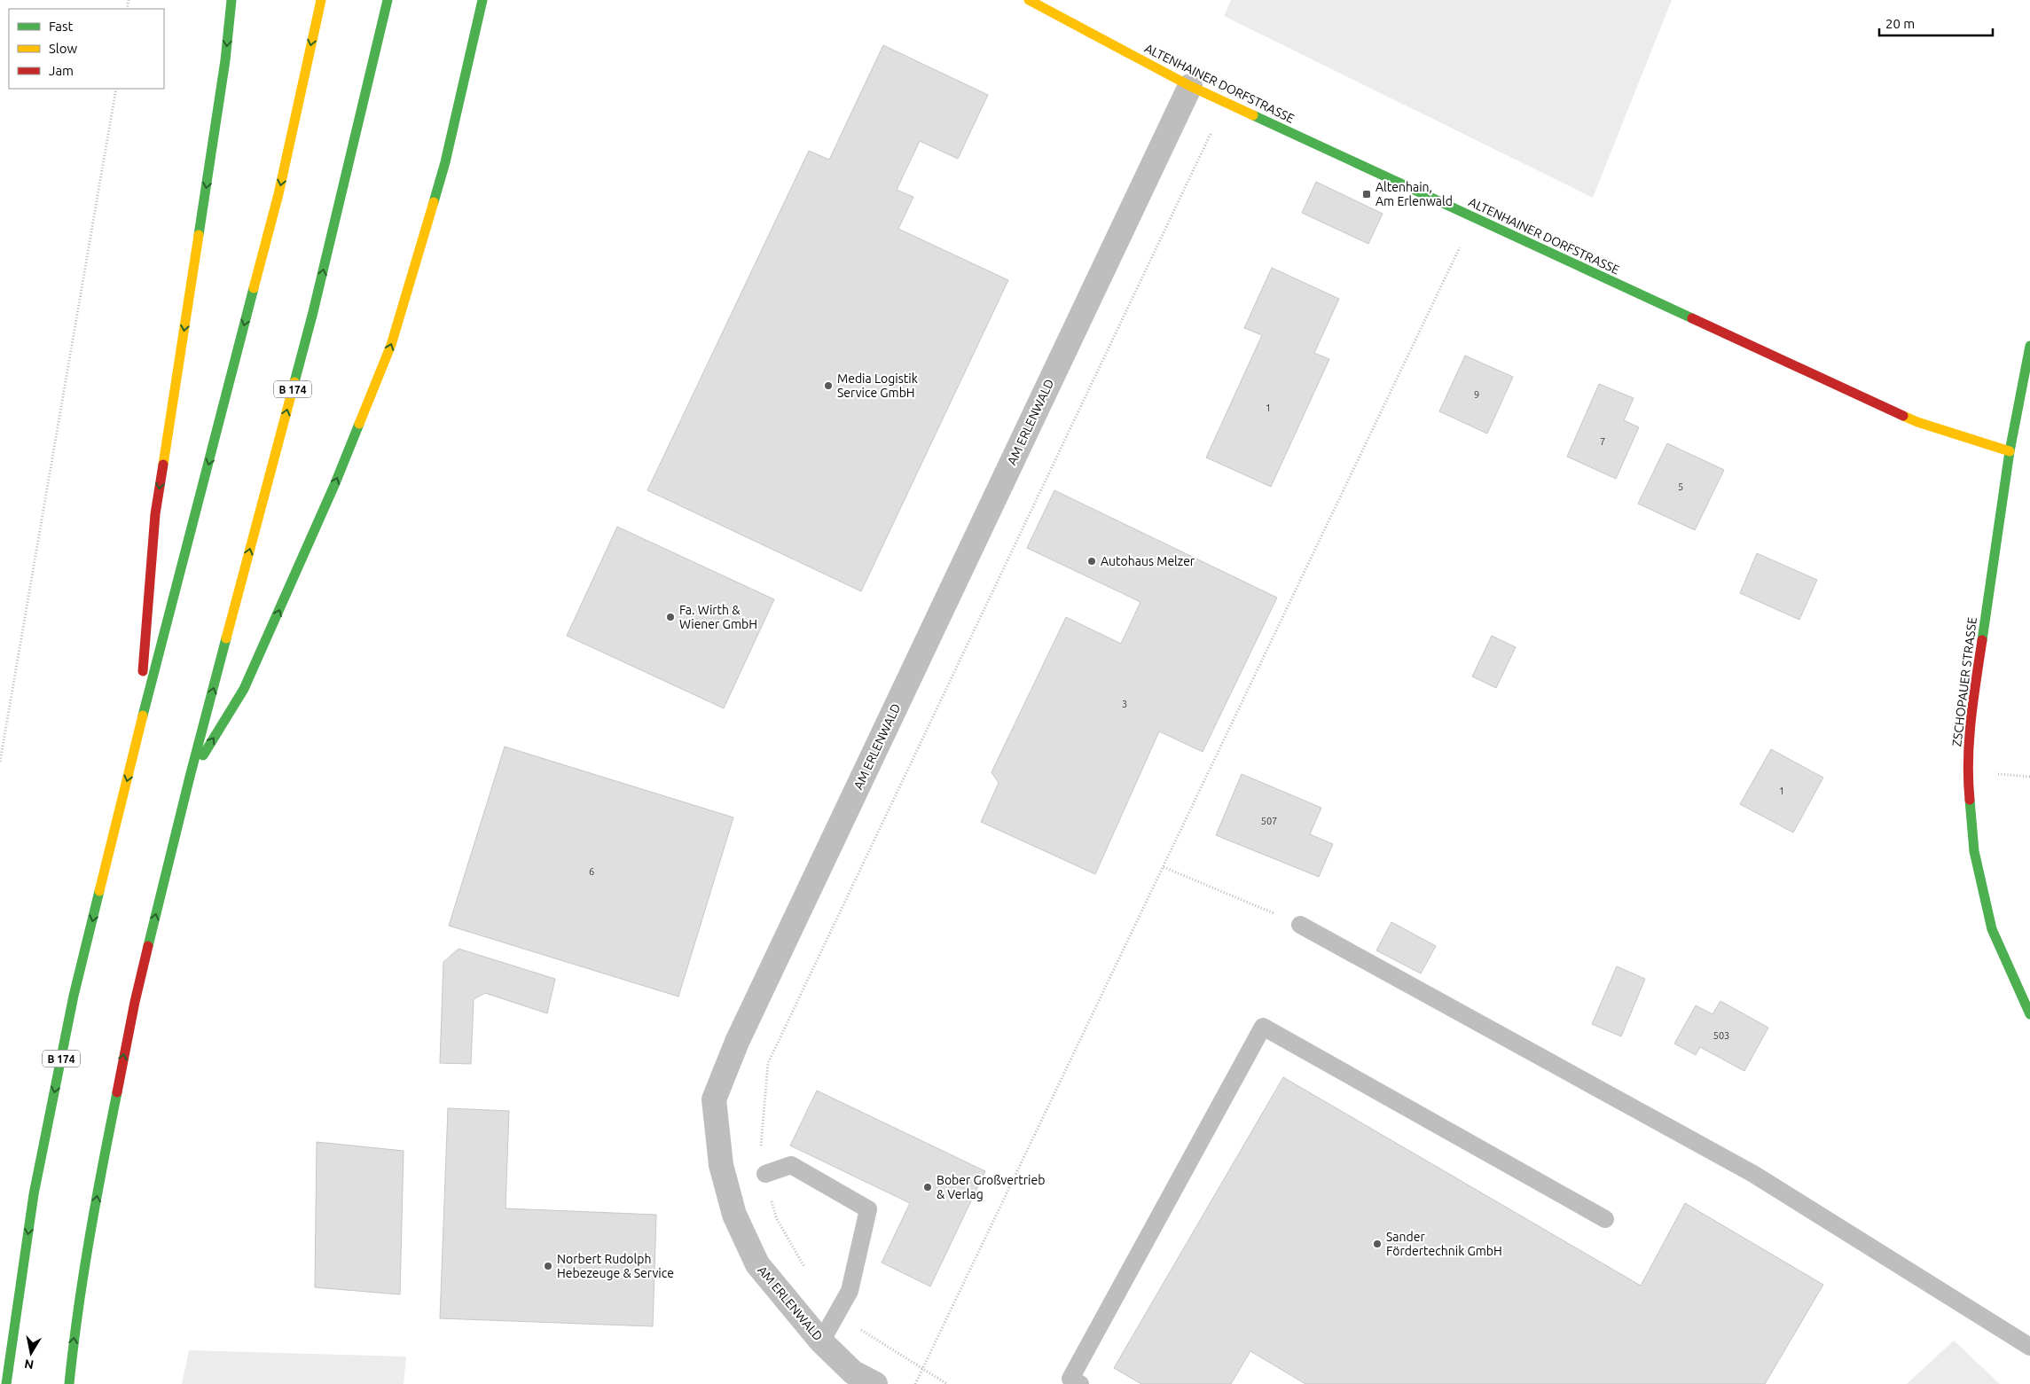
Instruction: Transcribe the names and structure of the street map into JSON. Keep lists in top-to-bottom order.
{
  "streets": {
    "main road": ["ALTENHAINER DORFSTRASSE", "B 174", "ZSCHOPAUER STRASSE"],
    "street": ["AM ERLENWALD"]
  },
  "crossings": [
    ["ALTENHAINER DORFSTRASSE", "AM ERLENWALD"],
    ["ALTENHAINER DORFSTRASSE", "ZSCHOPAUER STRASSE"]
  ],
  "places": {
    "transit": ["Altenhain, Am Erlenwald"],
    "other": [
      "Media Logistik Service GmbH",
      "Autohaus Melzer",
      "Fa. Wirth & Wiener GmbH",
      "Bober Großvertrieb & Verlag",
      "Sander Fördertechnik GmbH",
      "Norbert Rudolph Hebezeuge & Service"
    ]
  },
  "house_numbers": [
    "9",
    "1",
    "7",
    "5",
    "3",
    "1",
    "507",
    "6",
    "503"
  ],
  "legend": ["Fast", "Slow", "Jam"],
  "scale_bar": "20 m",
  "north": "bottom"
}
